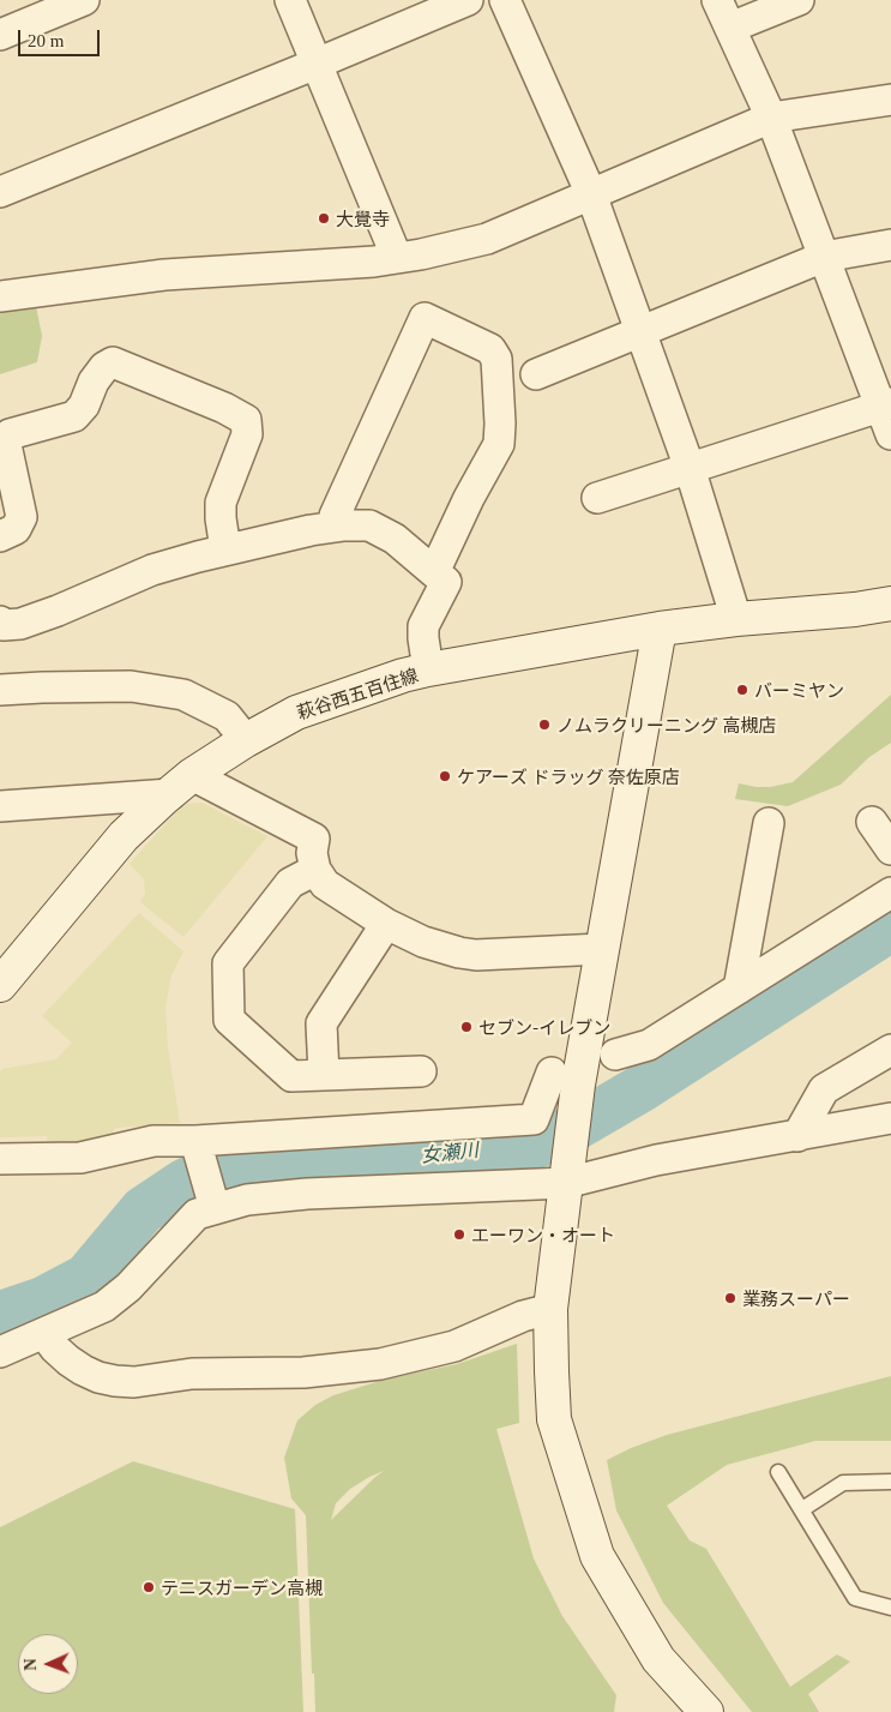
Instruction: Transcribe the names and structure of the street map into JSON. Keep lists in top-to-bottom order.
{
  "streets": {
    "street": ["萩谷西五百住線"]
  },
  "water": ["女瀬川"],
  "places": [
    "大覺寺",
    "バーミヤン",
    "ノムラクリーニング 高槻店",
    "ケアーズ ドラッグ 奈佐原店",
    "セブン-イレブン",
    "エーワン・オート",
    "業務スーパー",
    "テニスガーデン高槻"
  ],
  "scale_bar": "20 m",
  "north": "left"
}
